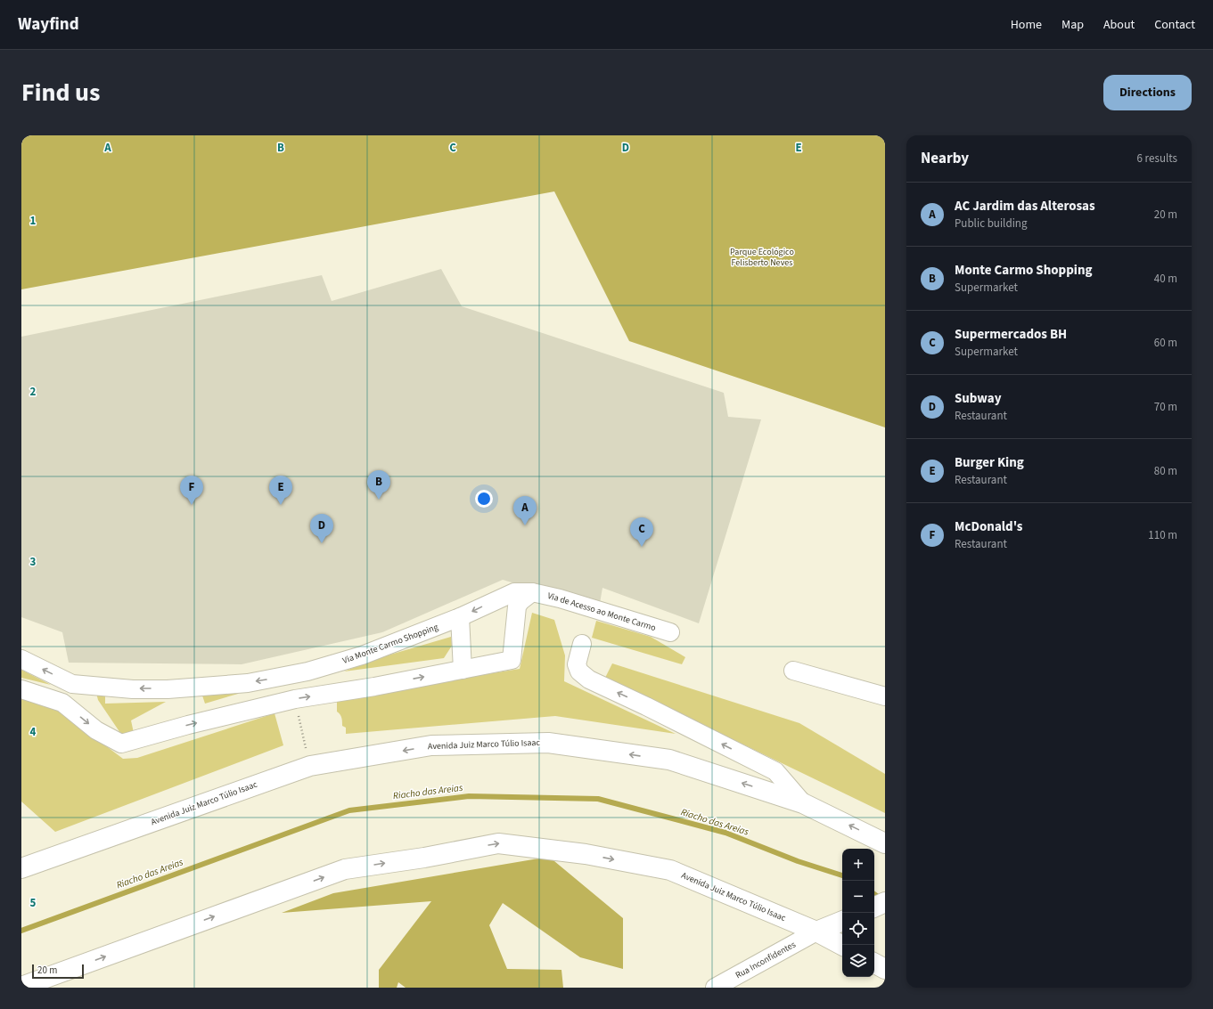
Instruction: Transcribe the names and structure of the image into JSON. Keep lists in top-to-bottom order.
{
  "streets": {
    "main road": ["Avenida Juiz Marco Túlio Isaac"],
    "street": ["Via de Acesso ao Monte Carmo", "Via Monte Carmo Shopping", "Rua Inconfidentes"]
  },
  "crossings": [
    ["Via de Acesso ao Monte Carmo", "Via Monte Carmo Shopping"],
    ["Avenida Juiz Marco Túlio Isaac", "Rua Inconfidentes"]
  ],
  "water": ["Riacho das Areias"],
  "parks": ["Parque Ecológico Felisberto Neves"],
  "scale_bar": "20 m",
  "page": {
    "header": "Wayfind",
    "nav": [
      "Home",
      "Map",
      "About",
      "Contact"
    ],
    "title": "Find us",
    "buttons": "Directions",
    "heading": ["Nearby", "6 results"],
    "list": [
      {
        "mark": "A",
        "name": "AC Jardim das Alterosas",
        "note": "Public building",
        "value": "20 m"
      },
      {
        "mark": "B",
        "name": "Monte Carmo Shopping",
        "note": "Supermarket",
        "value": "40 m"
      },
      {
        "mark": "C",
        "name": "Supermercados BH",
        "note": "Supermarket",
        "value": "60 m"
      },
      {
        "mark": "D",
        "name": "Subway",
        "note": "Restaurant",
        "value": "70 m"
      },
      {
        "mark": "E",
        "name": "Burger King",
        "note": "Restaurant",
        "value": "80 m"
      },
      {
        "mark": "F",
        "name": "McDonald's",
        "note": "Restaurant",
        "value": "110 m"
      }
    ],
    "pins": [
      "B",
      "E",
      "F",
      "A",
      "D",
      "C"
    ],
    "map_buttons": ["+", "−"],
    "scale": "20 m"
  },
  "grid": {
    "columns": [
      "A",
      "B",
      "C",
      "D",
      "E"
    ],
    "rows": [
      "1",
      "2",
      "3",
      "4",
      "5"
    ]
  }
}
